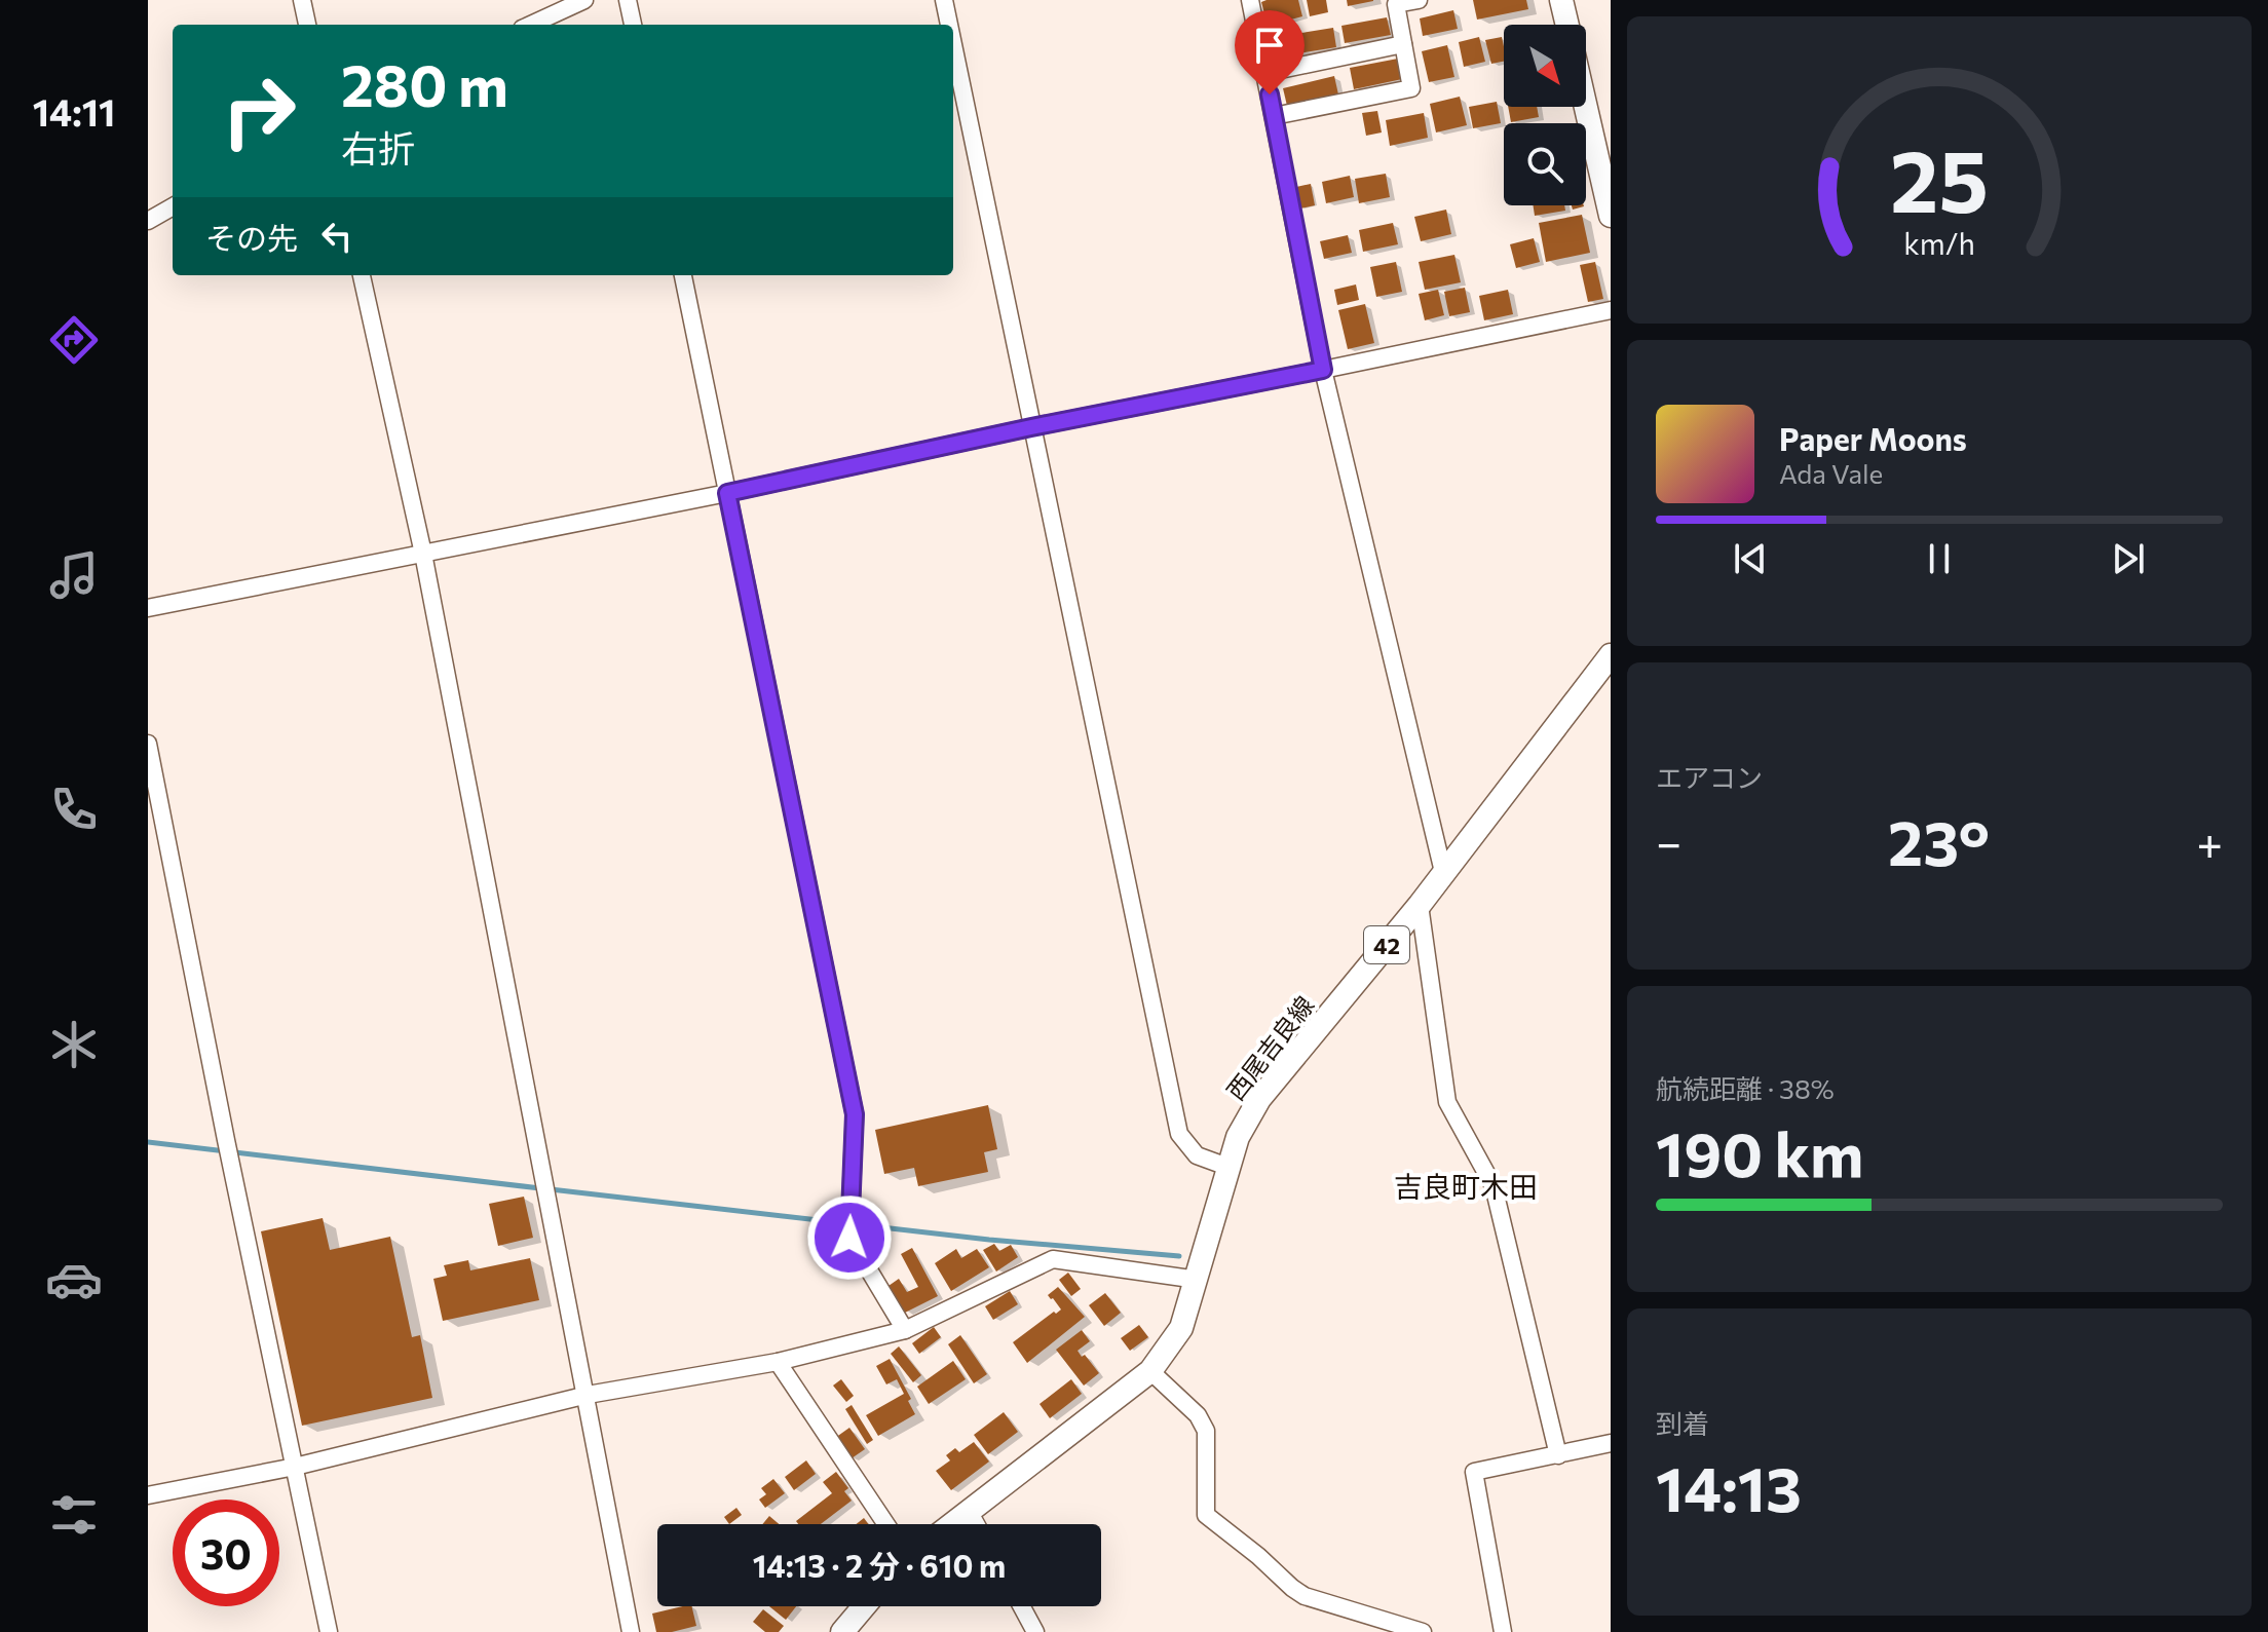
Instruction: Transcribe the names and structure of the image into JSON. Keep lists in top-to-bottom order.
{
  "streets": {
    "main road": ["42", "西尾吉良線"]
  },
  "districts": ["吉良町木田"],
  "north": "bottom right",
  "page": {
    "tabs": "14:11",
    "turn": ["280 m", "右折"],
    "then": "その先",
    "song": ["Paper Moons", "Ada Vale"],
    "tile": [
      "エアコン",
      ["航続距離 · 38%", "190 km"],
      ["到着", "14:13"]
    ],
    "heat": ["−", "23°", "+"],
    "limit": "30",
    "trip": "14:13 · 2 分 · 610 m",
    "gauge": ["25", "km/h"]
  }
}
